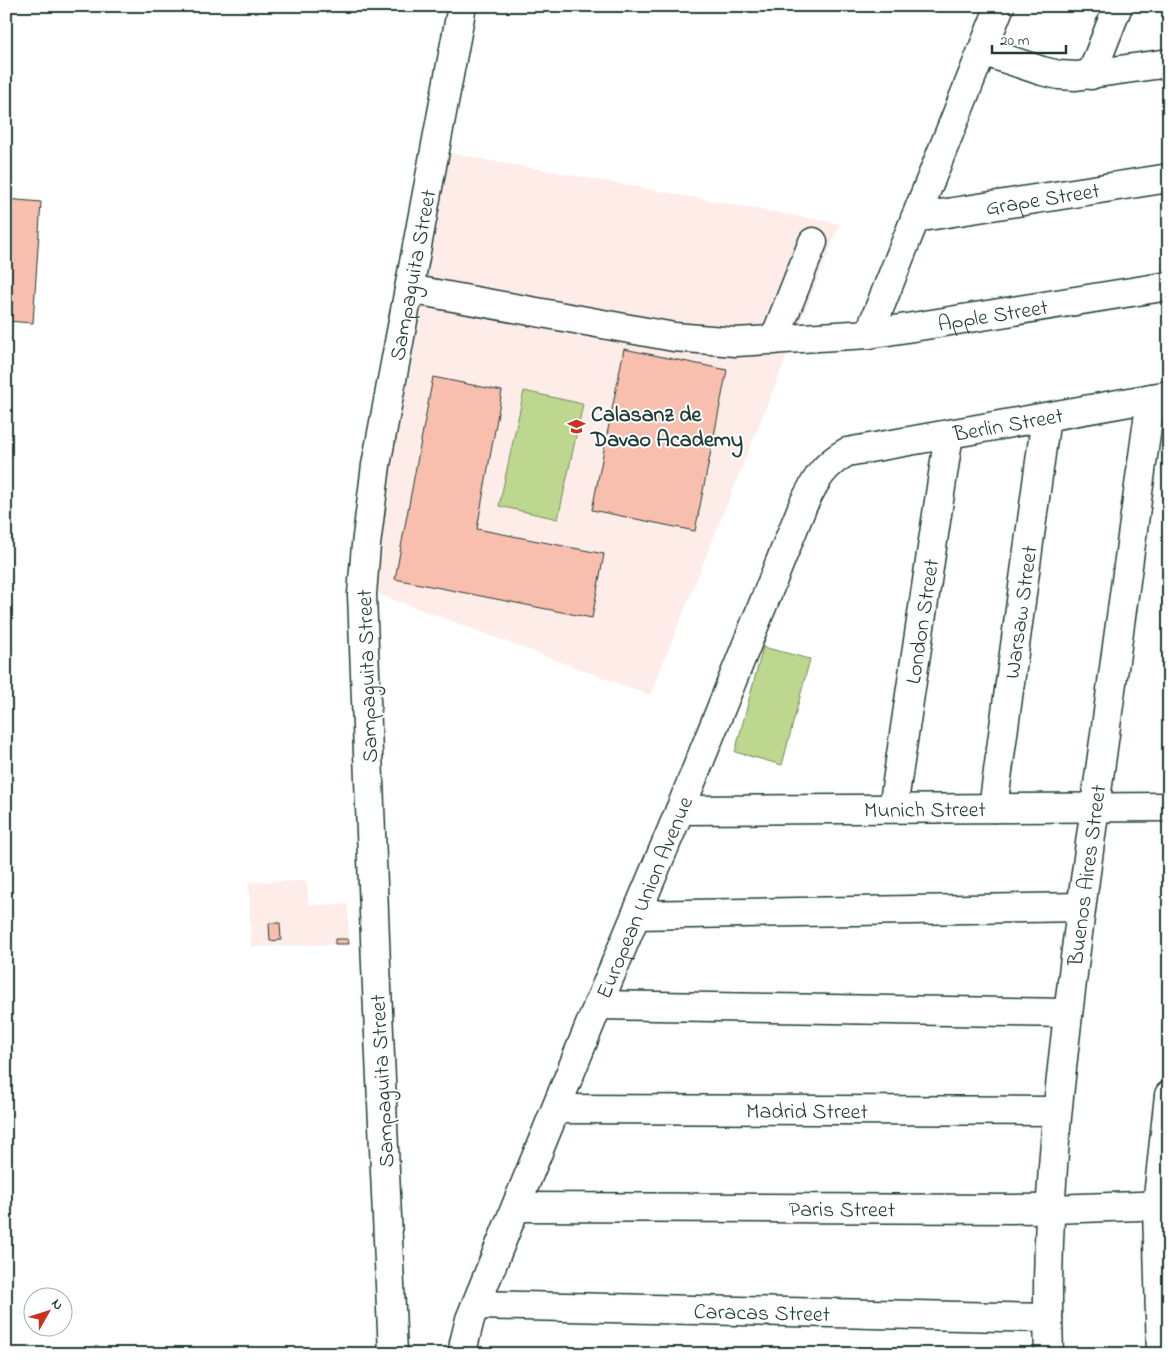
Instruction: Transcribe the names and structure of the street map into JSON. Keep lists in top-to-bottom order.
{
  "streets": {
    "street": [
      "Grape Street",
      "Sampaguita Street",
      "Apple Street",
      "Berlin Street",
      "Warsaw Street",
      "London Street",
      "Munich Street",
      "Buenos Aires Street",
      "European Union Avenue",
      "Madrid Street",
      "Paris Street",
      "Caracas Street"
    ]
  },
  "crossings": [
    ["Sampaguita Street", "Apple Street"],
    ["Berlin Street", "Warsaw Street"],
    ["Berlin Street", "London Street"],
    ["Berlin Street", "Buenos Aires Street"],
    ["Berlin Street", "European Union Avenue"],
    ["Warsaw Street", "Munich Street"],
    ["London Street", "Munich Street"],
    ["Munich Street", "Buenos Aires Street"],
    ["Munich Street", "European Union Avenue"],
    ["Buenos Aires Street", "Madrid Street"],
    ["Buenos Aires Street", "Paris Street"],
    ["Buenos Aires Street", "Caracas Street"],
    ["European Union Avenue", "Madrid Street"],
    ["European Union Avenue", "Paris Street"],
    ["European Union Avenue", "Caracas Street"]
  ],
  "places": {
    "school or university": ["Calasanz de Davao Academy"]
  },
  "scale_bar": "20 m",
  "north": "top right"
}
